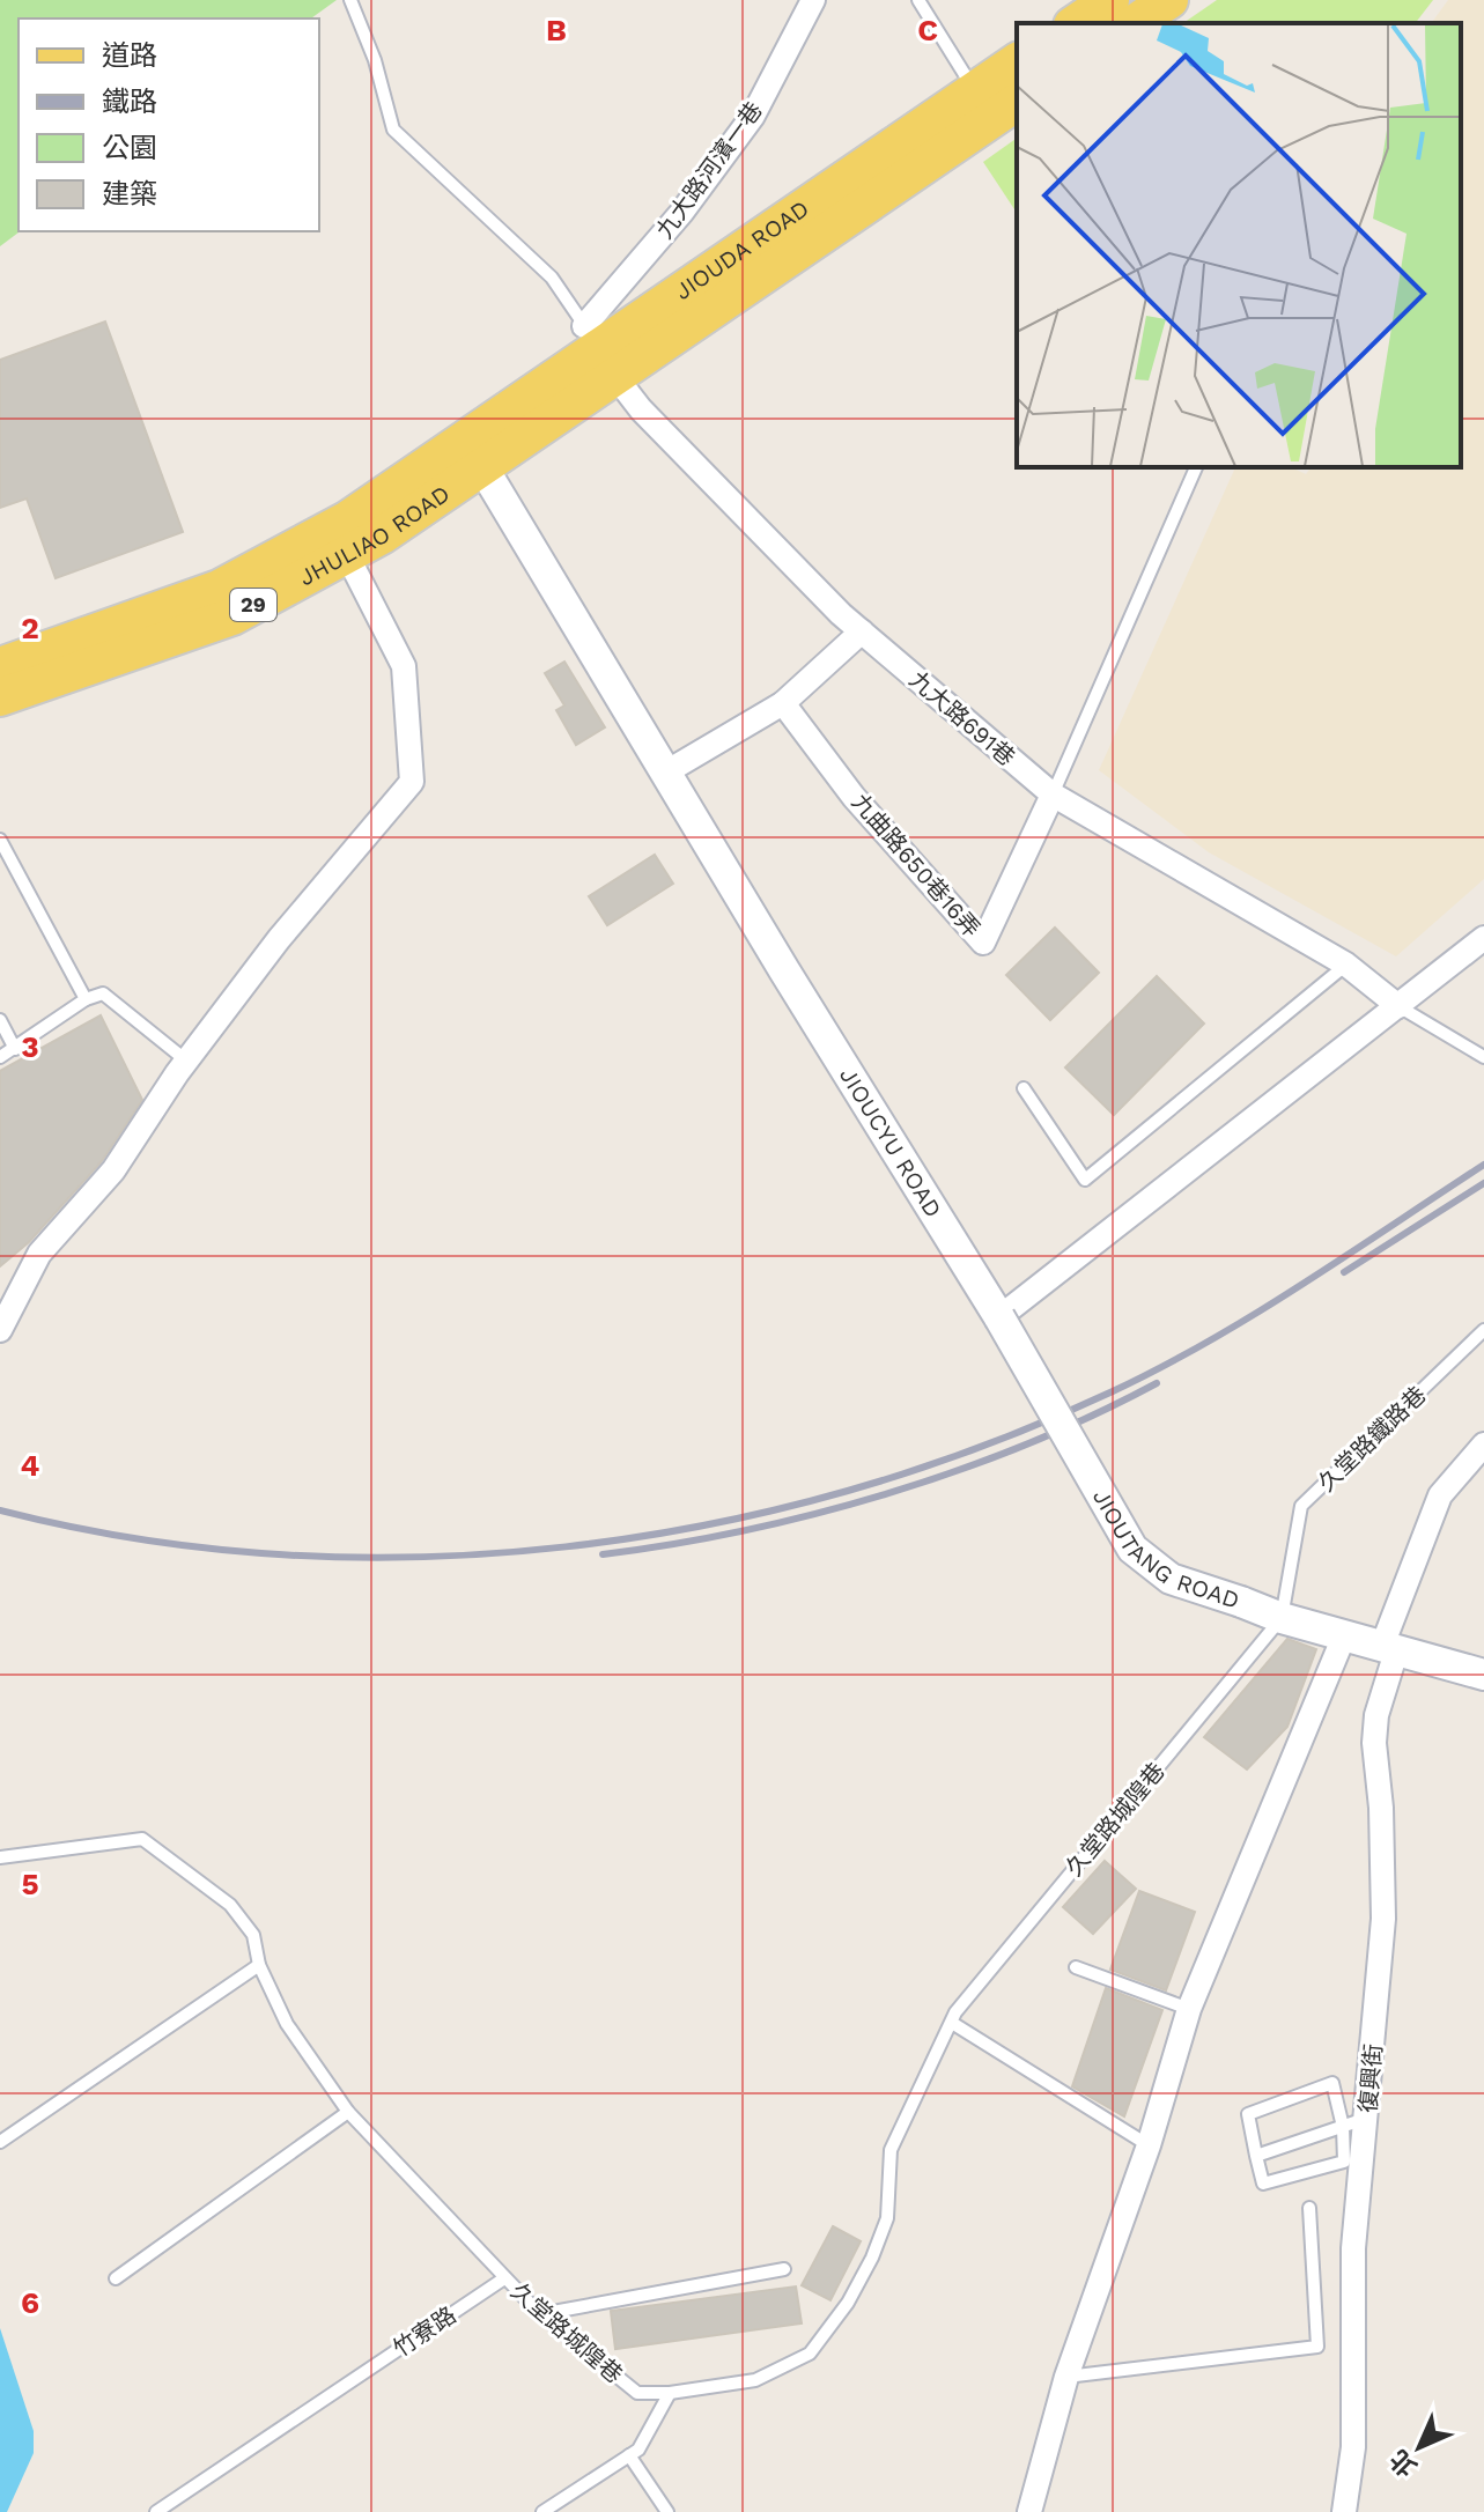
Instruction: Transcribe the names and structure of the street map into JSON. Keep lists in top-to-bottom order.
{
  "streets": {
    "main road": ["JIOUDA ROAD", "JHULIAO ROAD", "29"],
    "street": [
      "九大路河濱一巷",
      "九大路691巷",
      "九曲路650巷16弄",
      "JIOUCYU ROAD",
      "JIOUTANG ROAD",
      "復興街"
    ],
    "lane": ["久堂路鐵路巷", "久堂路城隍巷", "竹寮路"]
  },
  "crossings": [
    ["九大路河濱一巷", "JIOUDA ROAD"],
    ["九大路河濱一巷", "九大路691巷"],
    ["JIOUDA ROAD", "JHULIAO ROAD"],
    ["JIOUDA ROAD", "九大路691巷"],
    ["JIOUDA ROAD", "JIOUCYU ROAD"],
    ["JHULIAO ROAD", "JIOUCYU ROAD"],
    ["九大路691巷", "九曲路650巷16弄"],
    ["JIOUCYU ROAD", "JIOUTANG ROAD"],
    ["久堂路鐵路巷", "JIOUTANG ROAD"],
    ["久堂路鐵路巷", "久堂路城隍巷"],
    ["JIOUTANG ROAD", "久堂路城隍巷"],
    ["JIOUTANG ROAD", "復興街"],
    ["久堂路城隍巷", "竹寮路"]
  ],
  "legend": [
    "道路",
    "鐵路",
    "公園",
    "建築"
  ],
  "north": "bottom left",
  "grid": {
    "columns": ["B", "C"],
    "rows": [
      "2",
      "3",
      "4",
      "5",
      "6"
    ]
  }
}
